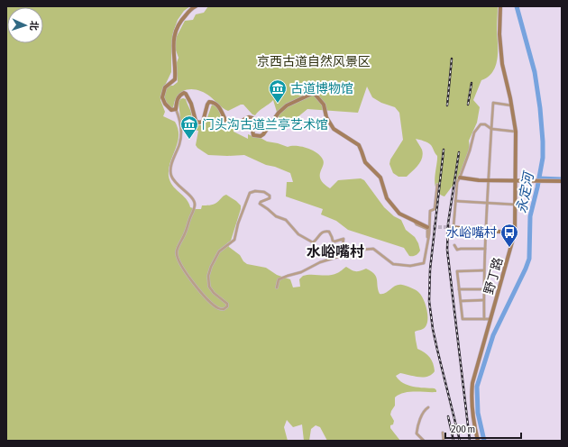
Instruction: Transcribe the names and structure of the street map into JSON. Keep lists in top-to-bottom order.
{
  "streets": {
    "street": ["野丁路"]
  },
  "districts": ["水峪嘴村"],
  "water": ["永定河"],
  "parks": ["京西古道自然风景区"],
  "places": {
    "museum": ["古道博物馆", "门头沟古道兰亭艺术馆"],
    "bus stop": ["水峪嘴村"]
  },
  "scale_bar": "200 m",
  "north": "right"
}
